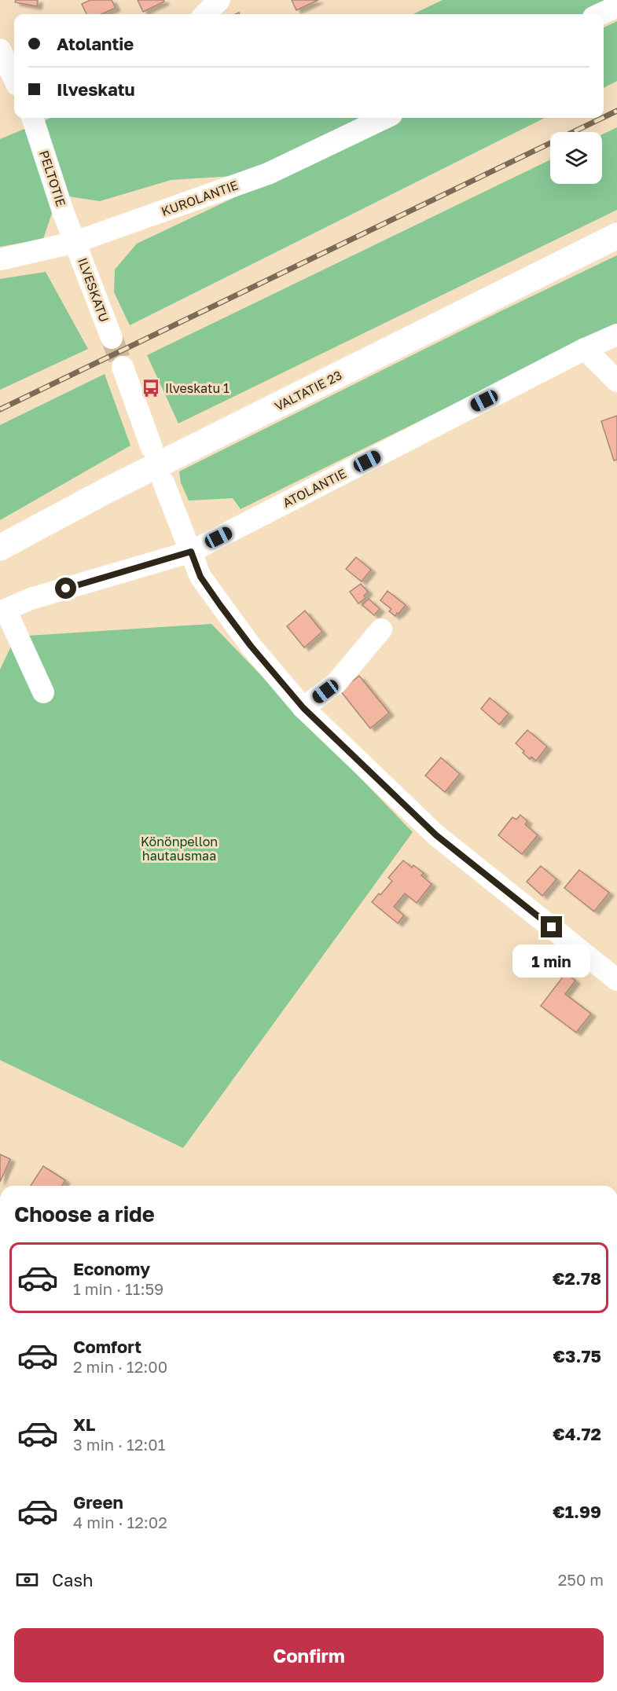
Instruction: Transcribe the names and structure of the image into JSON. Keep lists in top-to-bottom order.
{
  "streets": {
    "highway": ["VALTATIE 23"],
    "street": [
      "PELTOTIE",
      "KUROLANTIE",
      "ILVESKATU",
      "ATOLANTIE"
    ]
  },
  "crossings": [
    ["PELTOTIE", "KUROLANTIE"],
    ["PELTOTIE", "ILVESKATU"],
    ["KUROLANTIE", "ILVESKATU"]
  ],
  "parks": ["Könönpellon hautausmaa"],
  "places": {
    "bus stop": ["Ilveskatu 1"]
  },
  "page": {
    "banner": ["Atolantie", "Ilveskatu"],
    "bubble": "1 min",
    "heading": "Choose a ride",
    "list": [
      {
        "name": "Economy",
        "note": "1 min · 11:59",
        "value": "€2.78"
      },
      {
        "name": "Comfort",
        "note": "2 min · 12:00",
        "value": "€3.75"
      },
      {
        "name": "XL",
        "note": "3 min · 12:01",
        "value": "€4.72"
      },
      {
        "name": "Green",
        "note": "4 min · 12:02",
        "value": "€1.99"
      }
    ],
    "pay": ["Cash", "250 m"],
    "buttons": "Confirm"
  }
}
